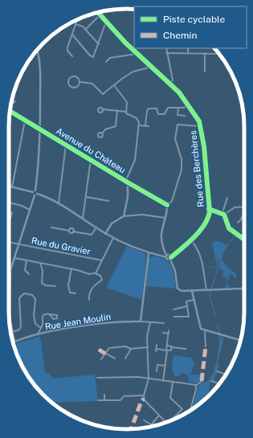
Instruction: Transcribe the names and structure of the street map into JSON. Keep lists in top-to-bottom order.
{
  "streets": {
    "street": [
      "Avenue du Château",
      "Rue des Berchères",
      "Rue du Gravier",
      "Rue Jean Moulin"
    ]
  },
  "legend": ["Piste cyclable", "Chemin"]
}
